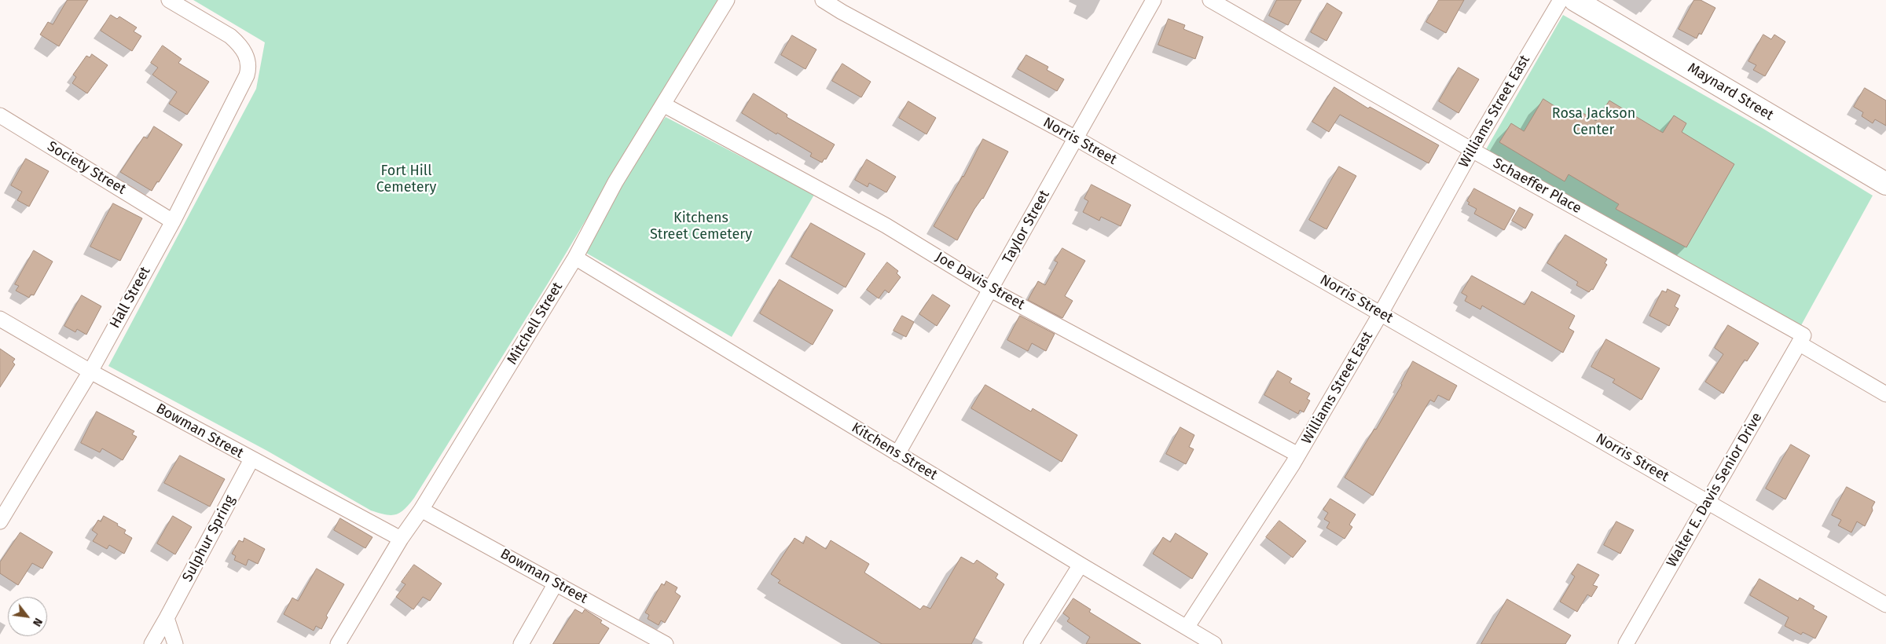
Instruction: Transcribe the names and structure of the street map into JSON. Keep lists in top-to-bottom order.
{
  "streets": {
    "street": [
      "Maynard Street",
      "Williams Street East",
      "Norris Street",
      "Society Street",
      "Schaeffer Place",
      "Taylor Street",
      "Joe Davis Street",
      "Hall Street",
      "Mitchell Street",
      "Bowman Street",
      "Kitchens Street",
      "Walter E. Davis Senior Drive",
      "Sulphur Spring"
    ]
  },
  "crossings": [
    ["Williams Street East", "Norris Street"],
    ["Williams Street East", "Schaeffer Place"],
    ["Williams Street East", "Joe Davis Street"],
    ["Williams Street East", "Kitchens Street"],
    ["Norris Street", "Taylor Street"],
    ["Norris Street", "Walter E. Davis Senior Drive"],
    ["Society Street", "Hall Street"],
    ["Schaeffer Place", "Walter E. Davis Senior Drive"],
    ["Taylor Street", "Joe Davis Street"],
    ["Taylor Street", "Kitchens Street"],
    ["Joe Davis Street", "Mitchell Street"],
    ["Hall Street", "Bowman Street"],
    ["Mitchell Street", "Bowman Street"],
    ["Mitchell Street", "Kitchens Street"],
    ["Bowman Street", "Sulphur Spring"]
  ],
  "parks": ["Rosa Jackson Center", "Fort Hill Cemetery", "Kitchens Street Cemetery"],
  "north": "bottom right"
}
